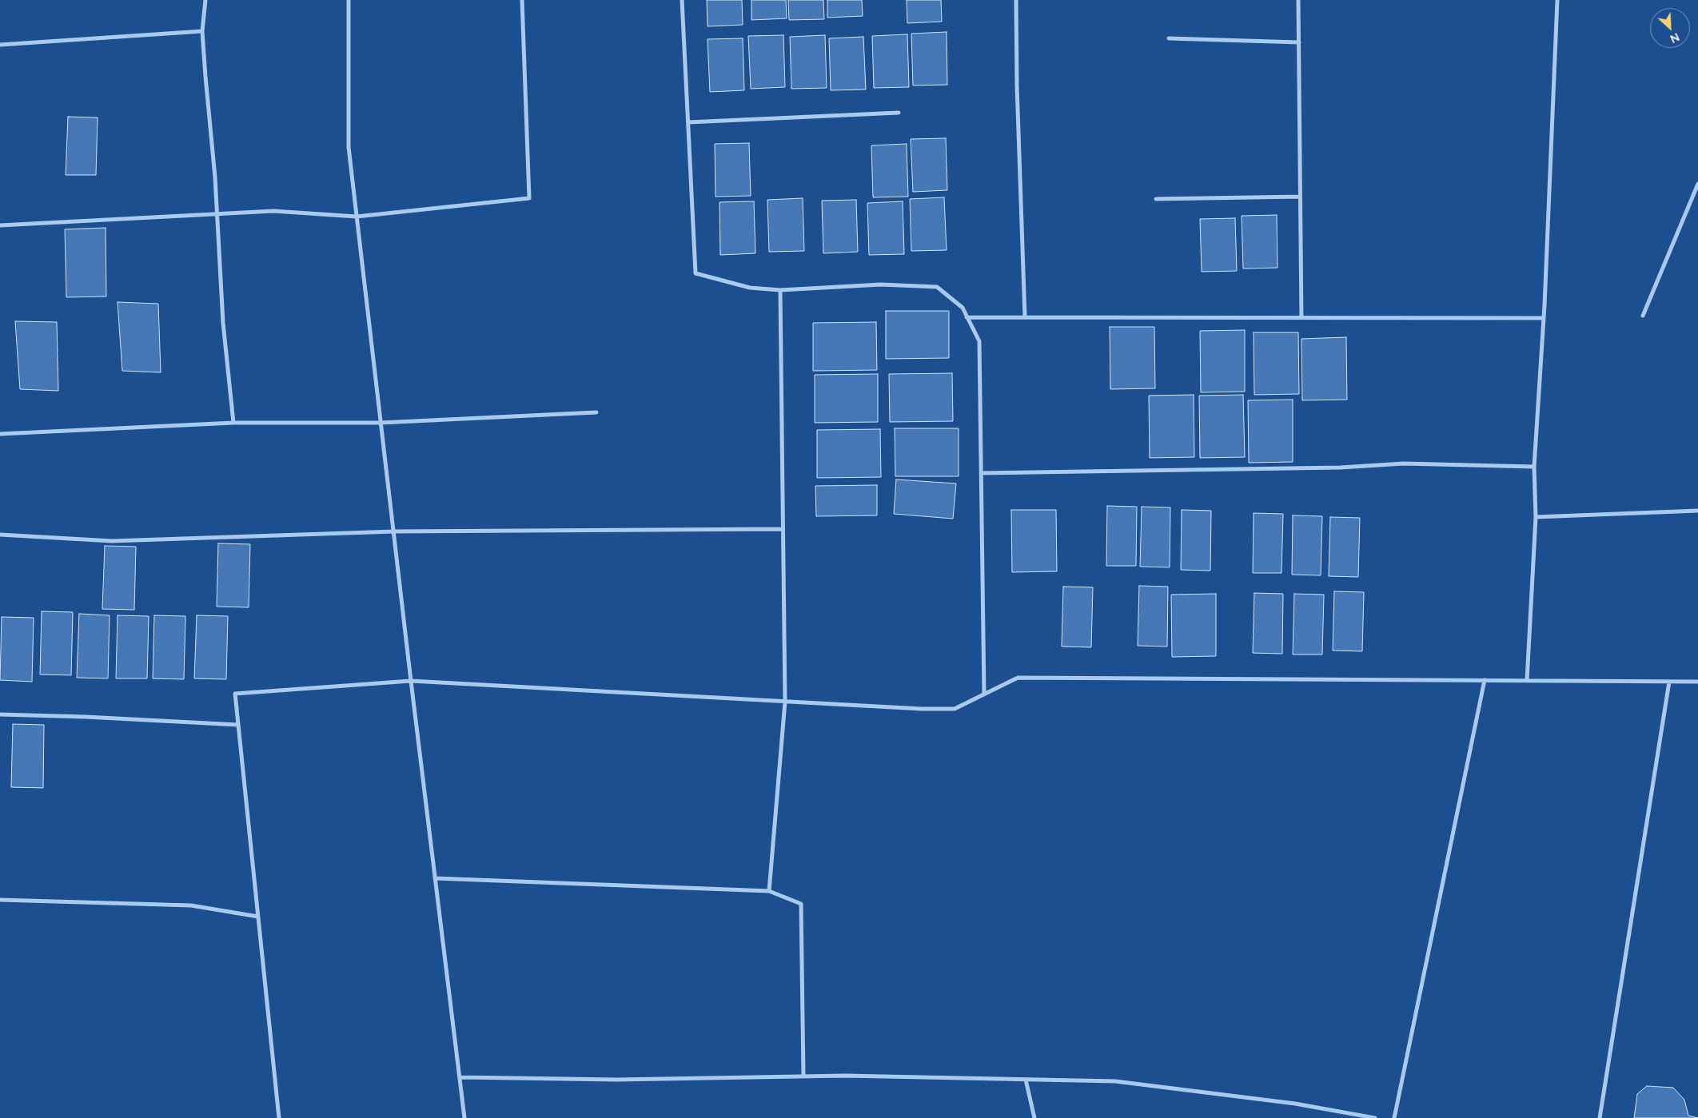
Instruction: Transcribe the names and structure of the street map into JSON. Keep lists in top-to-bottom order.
{
  "north": "bottom right"
}
